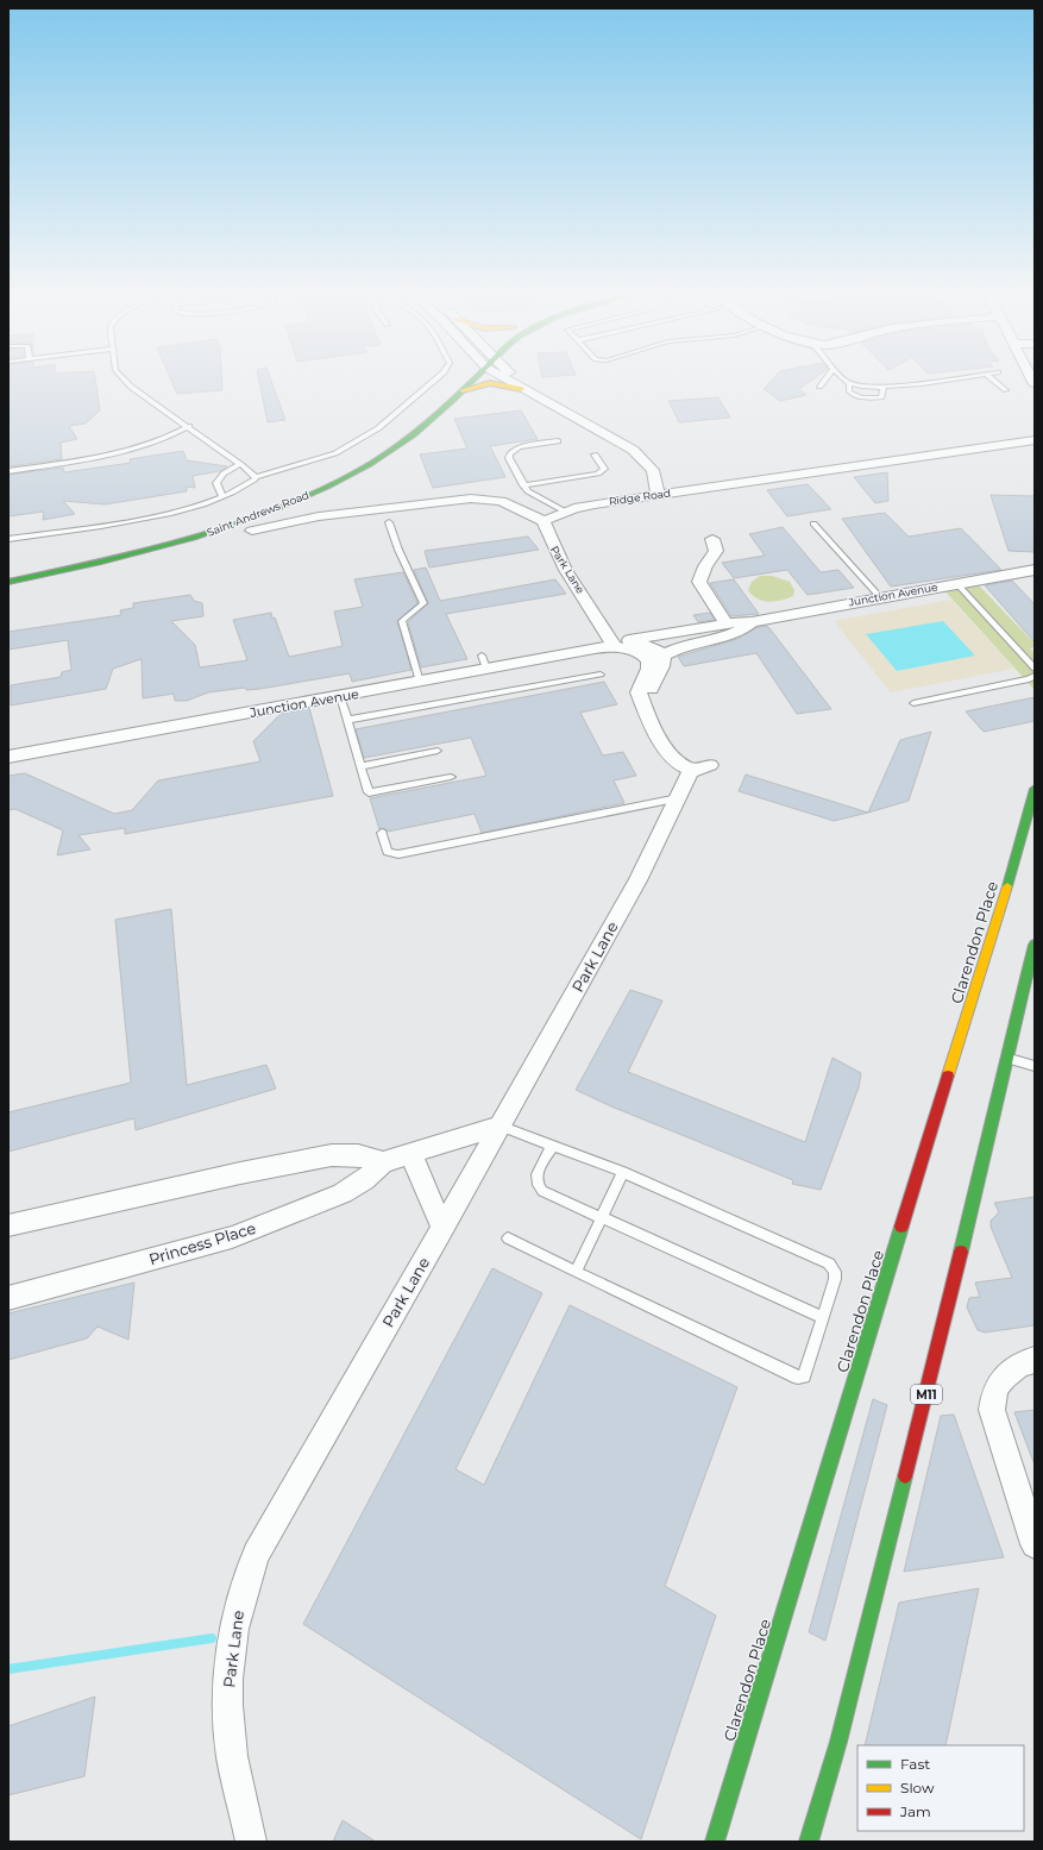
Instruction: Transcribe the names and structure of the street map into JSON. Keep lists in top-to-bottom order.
{
  "streets": {
    "main road": ["Saint Andrews Road", "Clarendon Place", "M11"],
    "street": [
      "Ridge Road",
      "Park Lane",
      "Junction Avenue",
      "Princess Place"
    ]
  },
  "crossings": [
    ["Ridge Road", "Park Lane"],
    ["Park Lane", "Junction Avenue"],
    ["Park Lane", "Princess Place"]
  ],
  "legend": ["Fast", "Slow", "Jam"]
}
